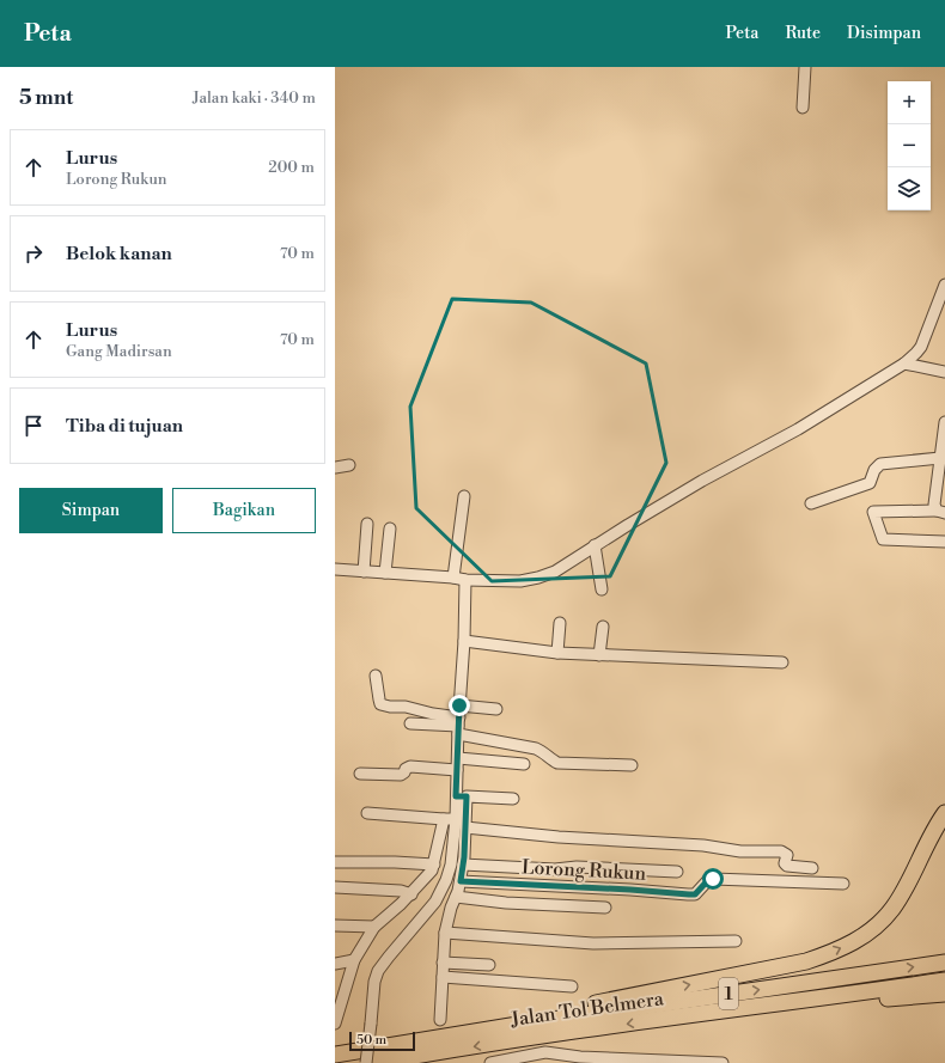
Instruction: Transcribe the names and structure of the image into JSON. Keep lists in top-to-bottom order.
{
  "streets": {
    "highway": ["1", "Jalan Tol Belmera"],
    "street": ["Lorong Rukun"]
  },
  "crossings": [
    ["1", "Jalan Tol Belmera"]
  ],
  "scale_bar": "50 m",
  "page": {
    "header": "Peta",
    "nav": ["Peta", "Rute", "Disimpan"],
    "heading": ["5 mnt", "Jalan kaki · 340 m"],
    "map_buttons": ["+", "−"],
    "list": [
      ["Lurus", "Lorong Rukun", "200 m"],
      ["Belok kanan", "70 m"],
      ["Lurus", "Gang Madirsan", "70 m"],
      "Tiba di tujuan"
    ],
    "buttons": ["Simpan", "Bagikan"],
    "scale": "50 m"
  }
}
